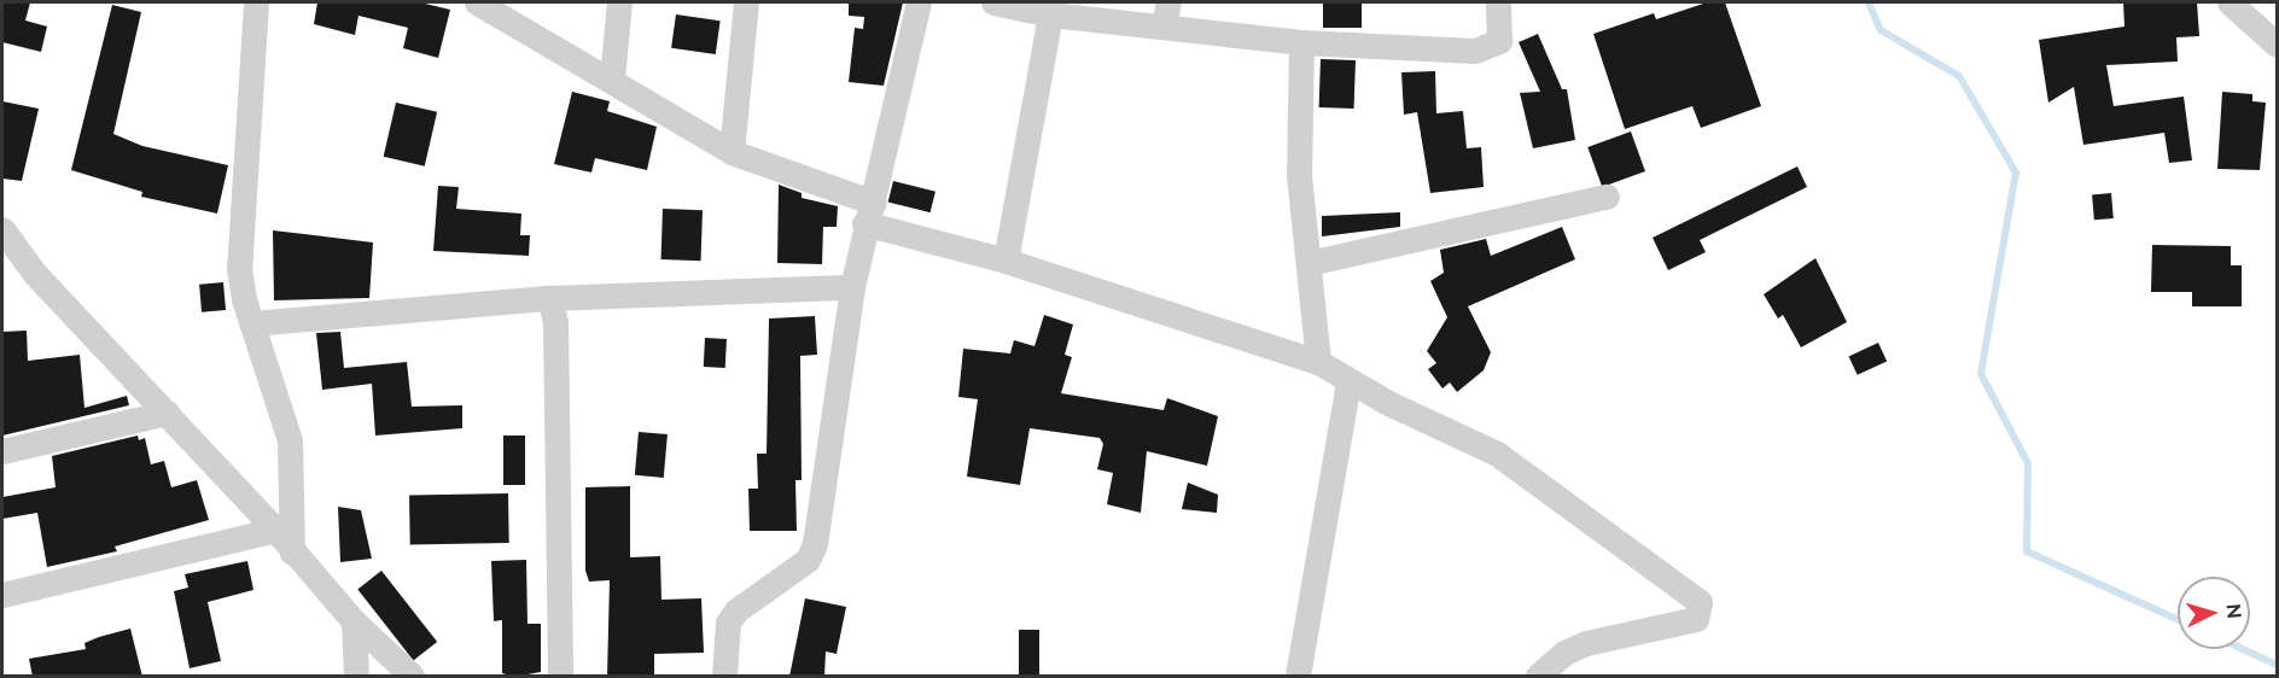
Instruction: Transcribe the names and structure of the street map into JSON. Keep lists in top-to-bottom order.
{
  "north": "right"
}
